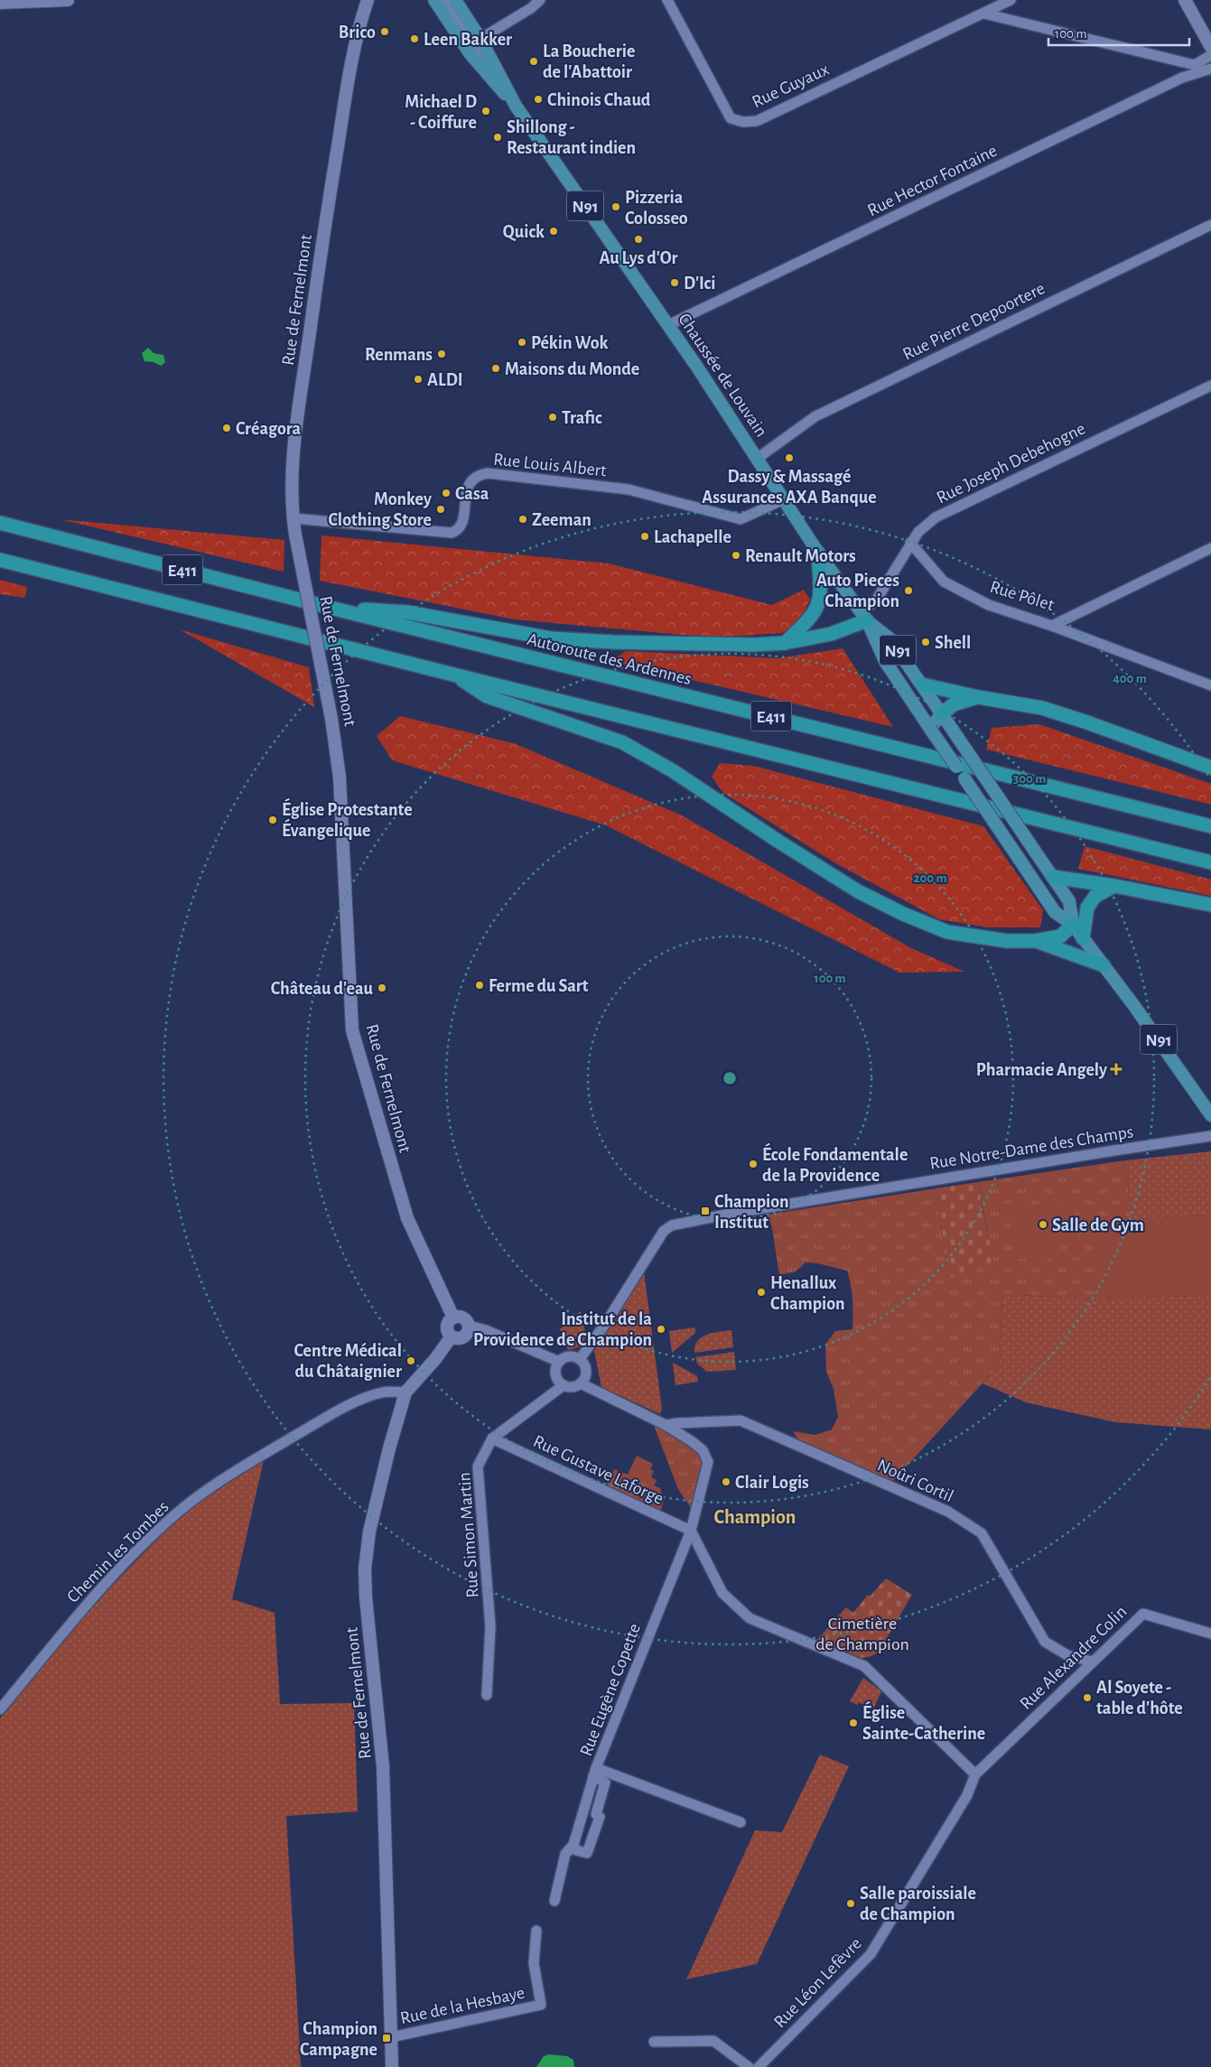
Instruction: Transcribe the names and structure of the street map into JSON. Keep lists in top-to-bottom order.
{
  "streets": {
    "highway": ["E411", "Autoroute des Ardennes"],
    "main road": ["N91", "Chaussée de Louvain"],
    "street": [
      "Rue Guyaux",
      "Rue Hector Fontaine",
      "Rue de Fernelmont",
      "Rue Pierre Depoortere",
      "Rue Joseph Debehogne",
      "Rue Louis Albert",
      "Rue Pôlet",
      "Rue Notre-Dame des Champs",
      "Rue Gustave Laforge",
      "Noûri Cortil",
      "Rue Simon Martin",
      "Chemin les Tombes",
      "Rue Alexandre Colin",
      "Rue Eugène Copette",
      "Rue Léon Lefèvre",
      "Rue de la Hesbaye"
    ]
  },
  "crossings": [
    ["Rue Hector Fontaine", "Chaussée de Louvain"],
    ["Rue de Fernelmont", "Rue Louis Albert"],
    ["Rue de Fernelmont", "Chemin les Tombes"],
    ["Rue de Fernelmont", "Rue de la Hesbaye"],
    ["Rue Pierre Depoortere", "Chaussée de Louvain"],
    ["Chaussée de Louvain", "Rue Joseph Debehogne"],
    ["Chaussée de Louvain", "Rue Louis Albert"],
    ["Rue Joseph Debehogne", "Rue Pôlet"],
    ["Rue Notre-Dame des Champs", "Rue Simon Martin"],
    ["Rue Notre-Dame des Champs", "Rue Eugène Copette"],
    ["Rue Gustave Laforge", "Rue Simon Martin"],
    ["Rue Gustave Laforge", "Rue Eugène Copette"],
    ["Noûri Cortil", "Rue Alexandre Colin"],
    ["Noûri Cortil", "Rue Eugène Copette"],
    ["Rue Simon Martin", "Rue Eugène Copette"],
    ["Rue Alexandre Colin", "Rue Léon Lefèvre"]
  ],
  "districts": ["Champion"],
  "parks": ["Cimetière de Champion"],
  "places": {
    "other": [
      "Brico",
      "Leen Bakker",
      "La Boucherie de l'Abattoir",
      "Chinois Chaud",
      "Michael D - Coiffure",
      "Shillong - Restaurant indien",
      "Pizzeria Colosseo",
      "Quick",
      "Au Lys d'Or",
      "D'Ici",
      "Pékin Wok",
      "Renmans",
      "Maisons du Monde",
      "ALDI",
      "Trafic",
      "Créagora",
      "Dassy & Massagé Assurances AXA Banque",
      "Casa",
      "Monkey Clothing Store",
      "Zeeman",
      "Lachapelle",
      "Renault Motors",
      "Auto Pieces Champion",
      "Shell",
      "Église Protestante Évangelique",
      "Ferme du Sart",
      "Château d'eau",
      "École Fondamentale de la Providence",
      "Salle de Gym",
      "Henallux Champion",
      "Institut de la Providence de Champion",
      "Centre Médical du Châtaignier",
      "Clair Logis",
      "Al Soyete - table d'hôte",
      "Église Sainte-Catherine",
      "Salle paroissiale de Champion"
    ],
    "health": ["Pharmacie Angely"],
    "transit": ["Champion Institut", "Champion Campagne"]
  },
  "scale_bar": "100 m",
  "rings": [
    "400 m",
    "300 m",
    "200 m",
    "100 m"
  ]
}
